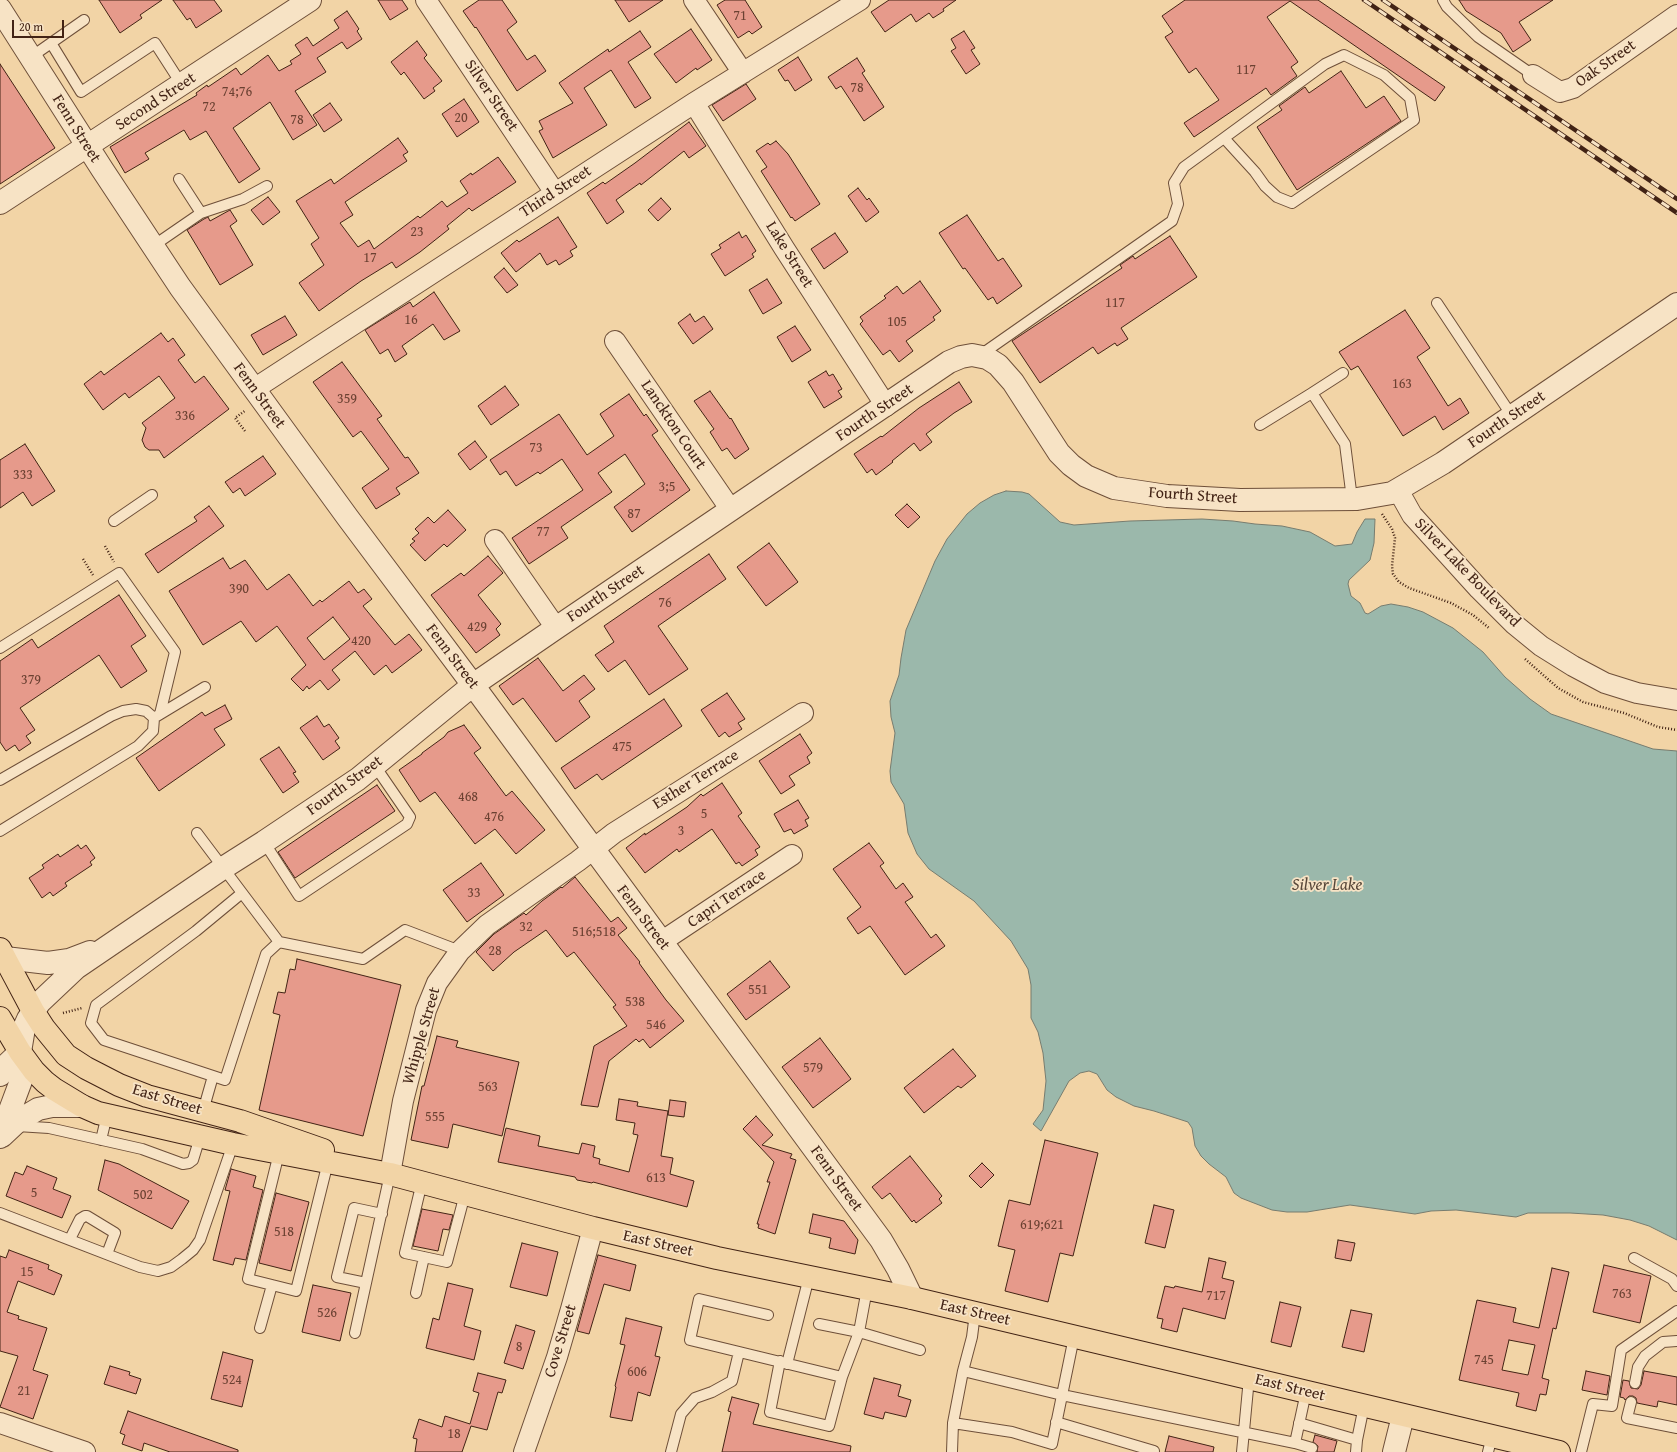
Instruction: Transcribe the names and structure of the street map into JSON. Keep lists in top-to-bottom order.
{
  "streets": {
    "highway": ["East Street"],
    "street": [
      "Oak Street",
      "Silver Street",
      "Second Street",
      "Fenn Street",
      "Third Street",
      "Lake Street",
      "Fourth Street",
      "Lanckton Court",
      "Silver Lake Boulevard",
      "Esther Terrace",
      "Capri Terrace",
      "Whipple Street",
      "Cove Street"
    ]
  },
  "crossings": [
    ["Silver Street", "Third Street"],
    ["Second Street", "Fenn Street"],
    ["Fenn Street", "Third Street"],
    ["Fenn Street", "Fourth Street"],
    ["Fenn Street", "Esther Terrace"],
    ["Fenn Street", "Capri Terrace"],
    ["Fenn Street", "Whipple Street"],
    ["Fenn Street", "East Street"],
    ["Third Street", "Lake Street"],
    ["Lake Street", "Fourth Street"],
    ["Fourth Street", "Lanckton Court"],
    ["Fourth Street", "Silver Lake Boulevard"],
    ["Fourth Street", "East Street"],
    ["Esther Terrace", "Whipple Street"],
    ["Whipple Street", "East Street"],
    ["East Street", "Cove Street"]
  ],
  "water": ["Silver Lake"],
  "house_numbers": [
    "71",
    "117",
    "78",
    "74;76",
    "72",
    "20",
    "78",
    "23",
    "17",
    "117",
    "16",
    "105",
    "163",
    "359",
    "336",
    "73",
    "333",
    "3;5",
    "87",
    "77",
    "390",
    "76",
    "429",
    "420",
    "379",
    "475",
    "468",
    "5",
    "476",
    "3",
    "33",
    "32",
    "516;518",
    "28",
    "551",
    "538",
    "546",
    "579",
    "563",
    "555",
    "613",
    "5",
    "502",
    "619;621",
    "518",
    "15",
    "763",
    "717",
    "526",
    "8",
    "745",
    "606",
    "524",
    "21",
    "18"
  ],
  "scale_bar": "20 m"
}
